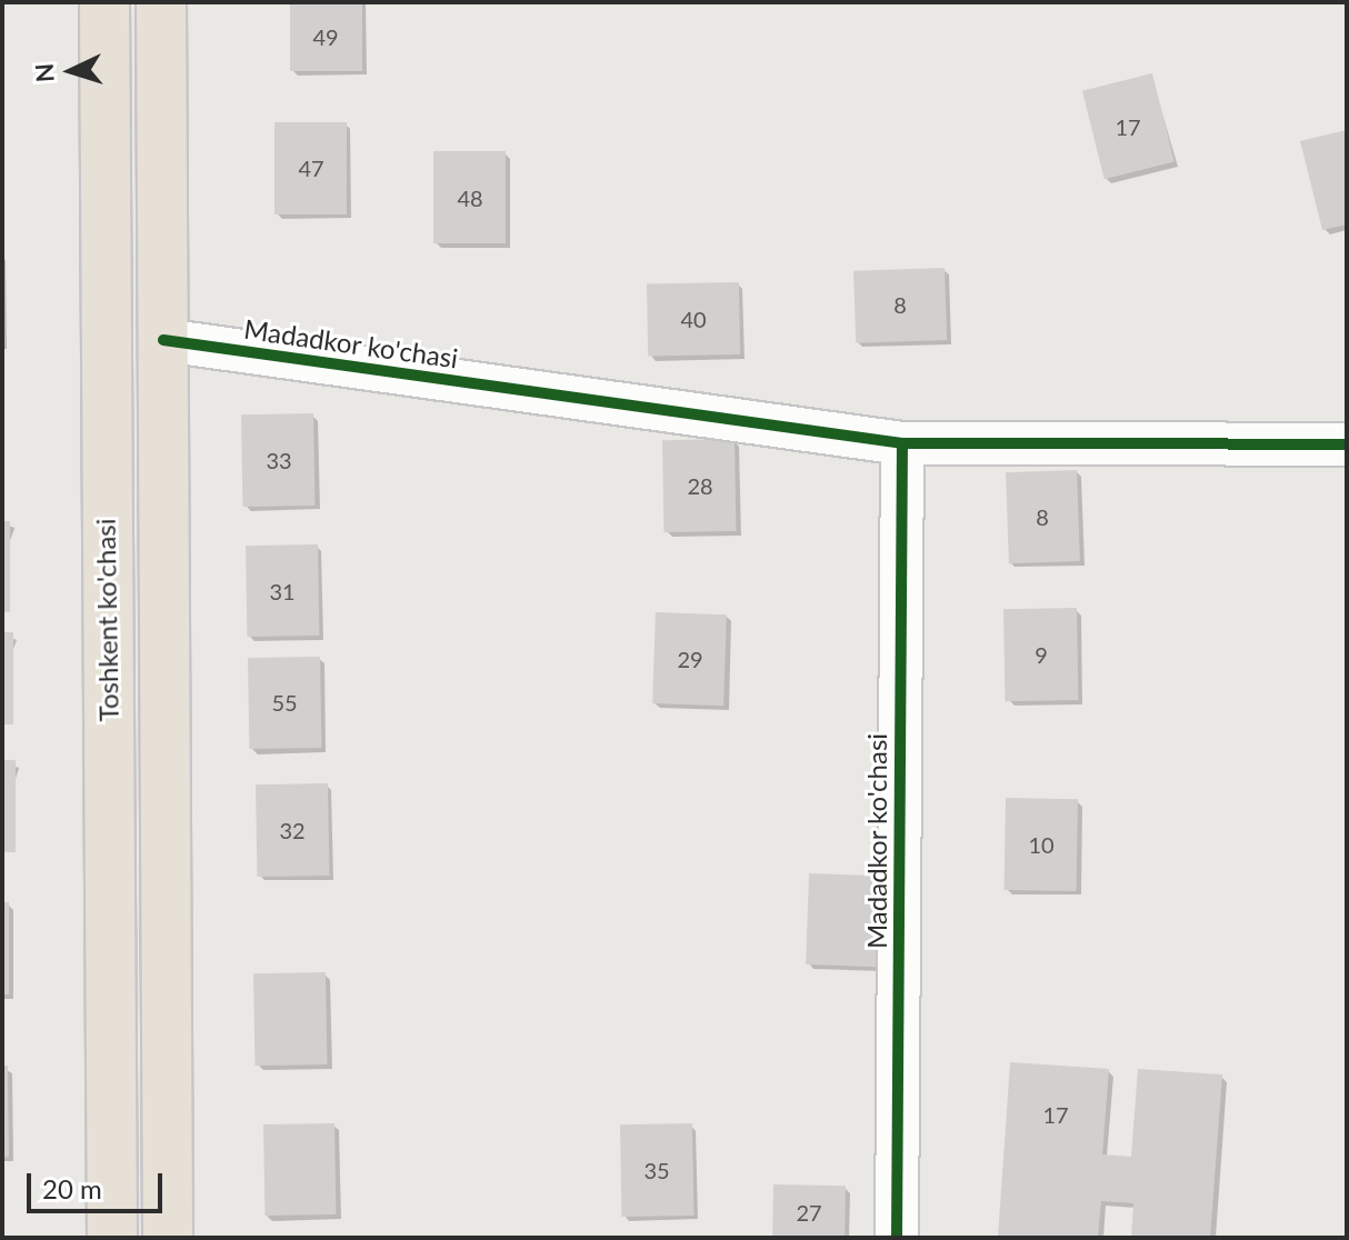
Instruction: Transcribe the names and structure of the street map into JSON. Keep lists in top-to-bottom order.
{
  "streets": {
    "highway": ["Toshkent ko'chasi"],
    "street": ["Madadkor ko'chasi"]
  },
  "house_numbers": [
    "49",
    "17",
    "47",
    "48",
    "8",
    "40",
    "33",
    "28",
    "8",
    "31",
    "9",
    "29",
    "55",
    "32",
    "10",
    "17",
    "35",
    "27"
  ],
  "scale_bar": "20 m",
  "north": "left"
}
